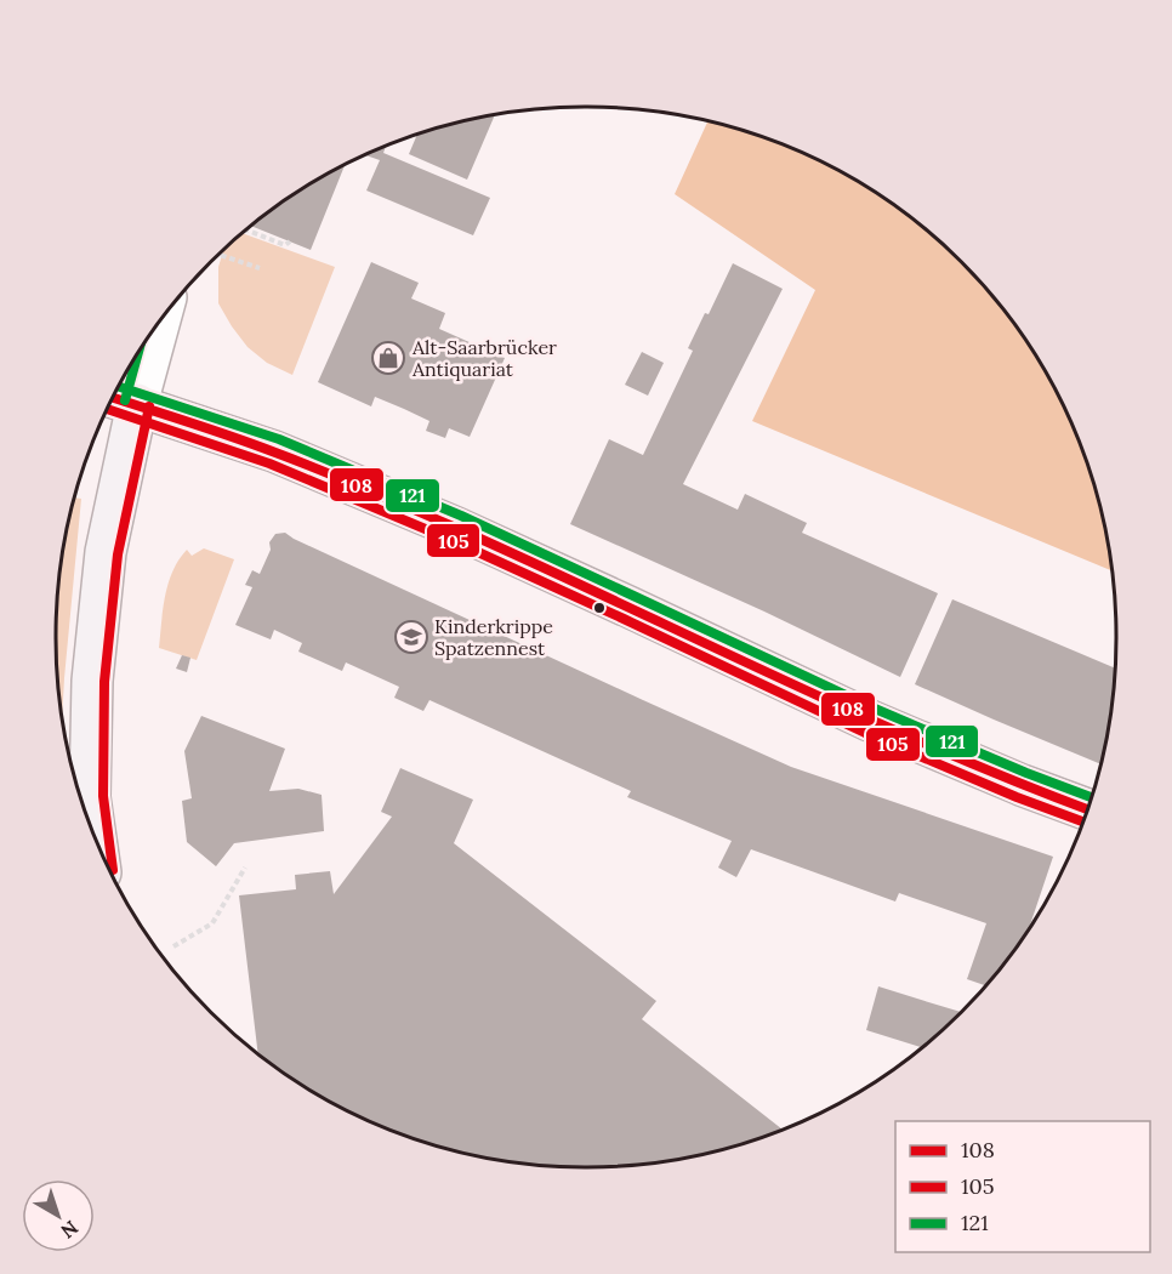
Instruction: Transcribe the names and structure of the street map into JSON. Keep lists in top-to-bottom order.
{
  "places": {
    "shop": ["Alt-Saarbrücker Antiquariat"],
    "school or university": ["Kinderkrippe Spatzennest"]
  },
  "lines": ["transit line 121", "transit line 108", "transit line 105"],
  "legend": ["108", "105", "121"],
  "north": "bottom right"
}
